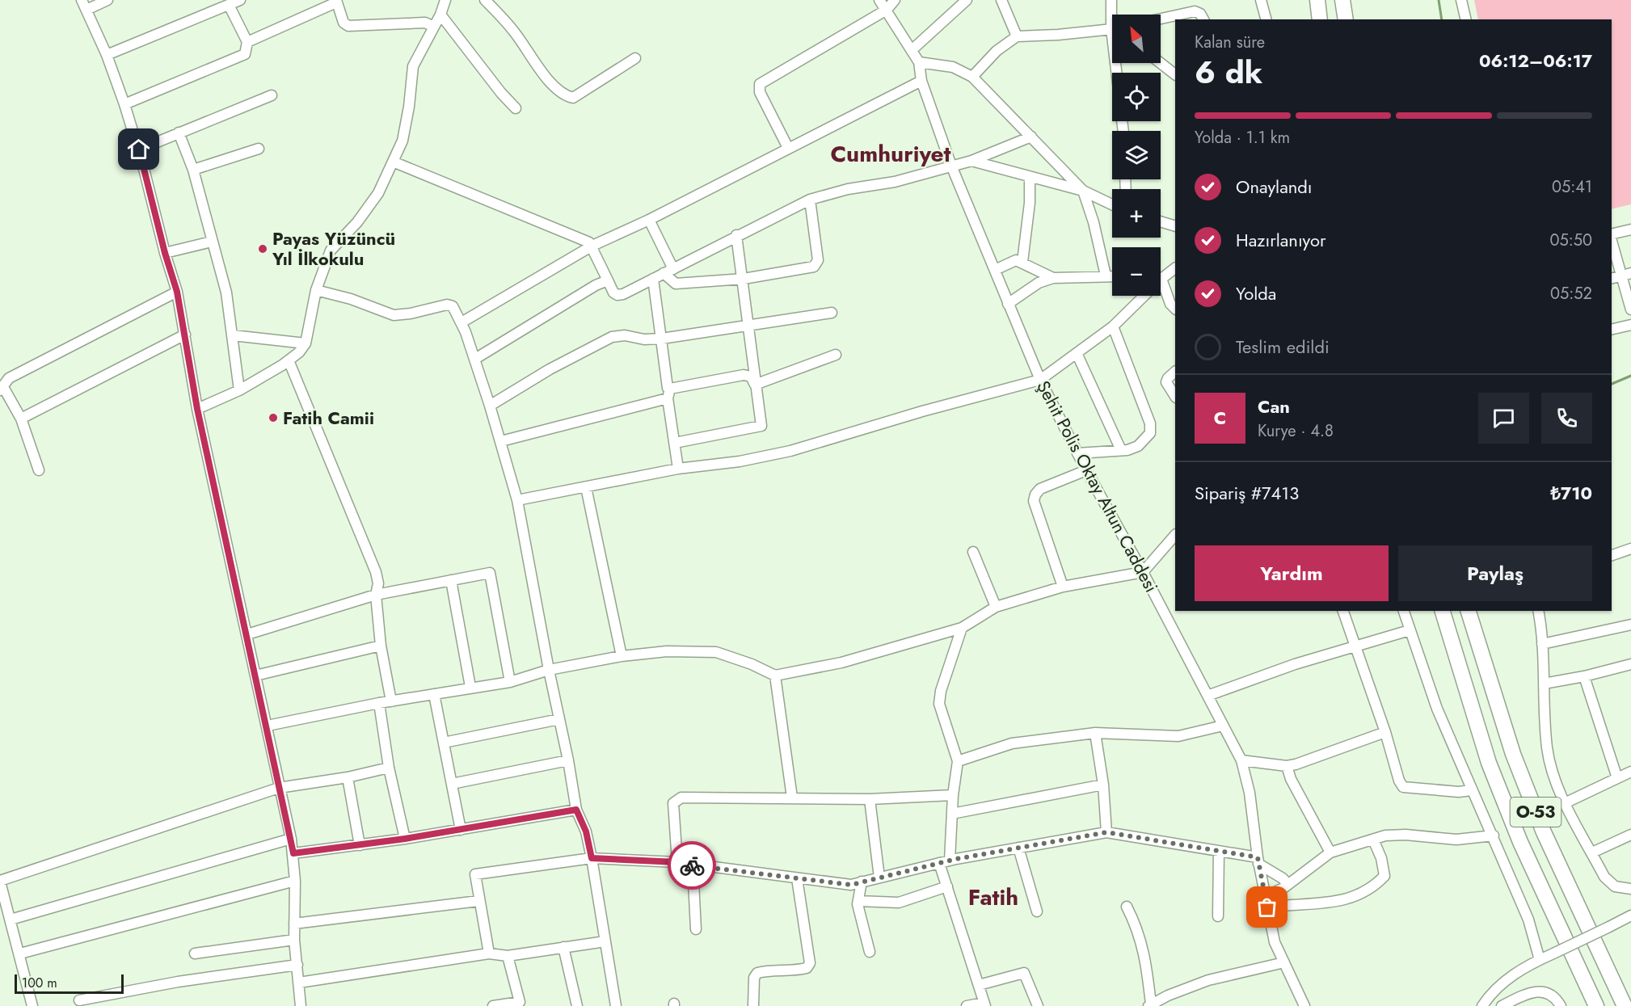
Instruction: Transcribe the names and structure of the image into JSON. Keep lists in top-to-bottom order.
{
  "streets": {
    "highway": ["O-53"],
    "street": ["Şehit Polis Oktay Altun Caddesi"]
  },
  "districts": ["Cumhuriyet", "Fatih"],
  "places": ["Payas Yüzüncü Yıl İlkokulu", "Fatih Camii"],
  "scale_bar": "100 m",
  "north": "top left",
  "page": {
    "map_buttons": ["+", "−"],
    "heading": ["6 dk", "Kalan süre", "06:12–06:17"],
    "panel": [
      "Can",
      "Kurye · 4.8",
      "Sipariş #7413",
      "₺710"
    ],
    "bar": "Yolda · 1.1 km",
    "list": [
      ["Onaylandı", "05:41"],
      ["Hazırlanıyor", "05:50"],
      ["Yolda", "05:52"],
      "Teslim edildi"
    ],
    "round": "C",
    "buttons": ["Yardım", "Paylaş"],
    "scale": "100 m"
  }
}
